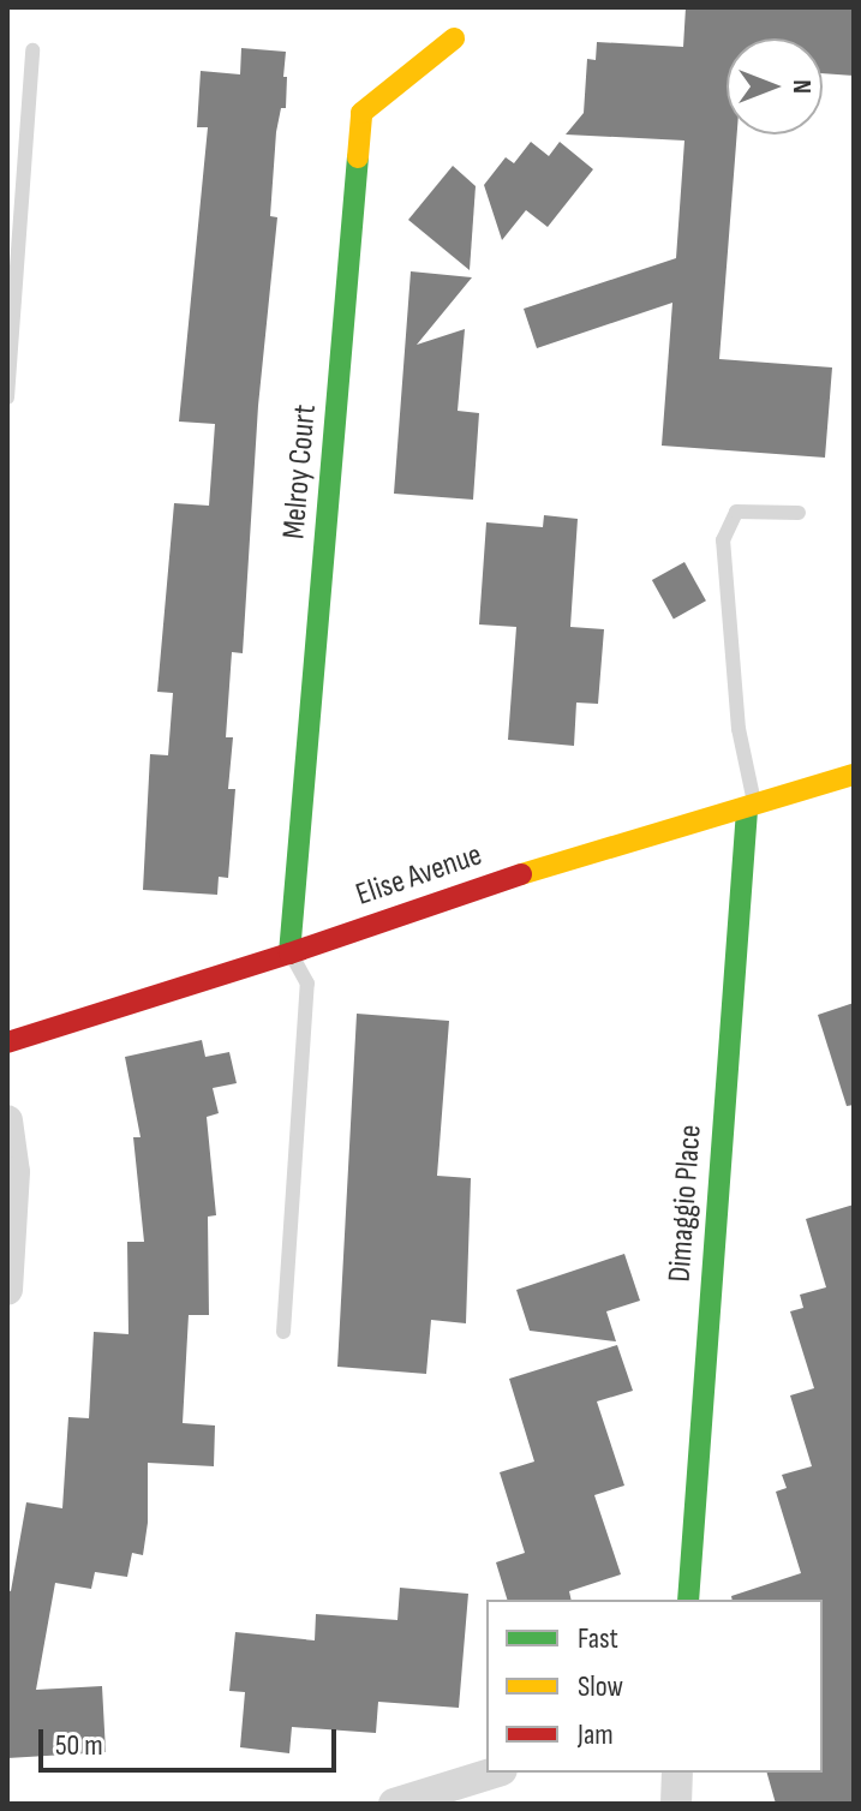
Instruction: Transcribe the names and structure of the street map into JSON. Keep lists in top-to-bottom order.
{
  "streets": {
    "street": ["Melroy Court", "Elise Avenue", "Dimaggio Place"]
  },
  "crossings": [
    ["Melroy Court", "Elise Avenue"],
    ["Elise Avenue", "Dimaggio Place"]
  ],
  "legend": ["Fast", "Slow", "Jam"],
  "scale_bar": "50 m",
  "north": "right"
}
